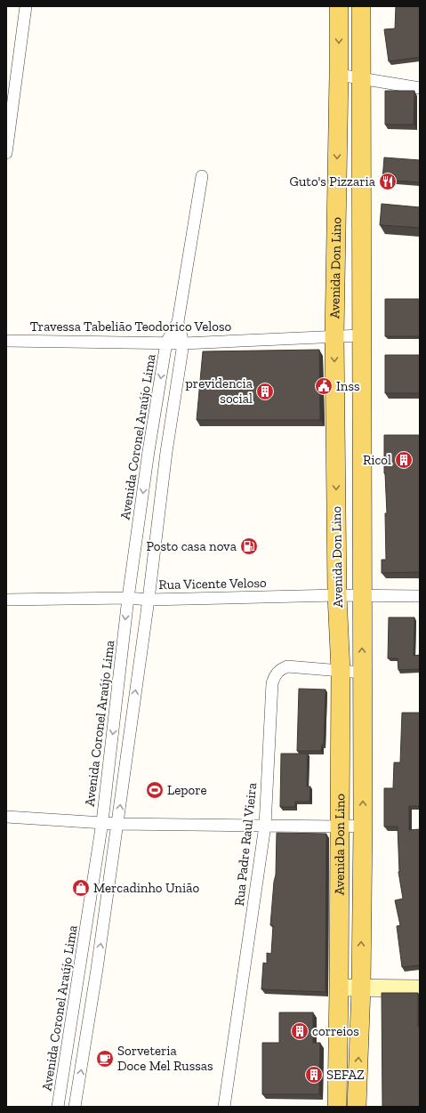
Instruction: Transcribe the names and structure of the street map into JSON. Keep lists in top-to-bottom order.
{
  "streets": {
    "main road": ["Avenida Don Lino"],
    "street": [
      "Travessa Tabelião Teodorico Veloso",
      "Avenida Coronel Araújo Lima",
      "Rua Vicente Veloso",
      "Rua Padre Raul Vieira"
    ]
  },
  "crossings": [
    ["Avenida Don Lino", "Travessa Tabelião Teodorico Veloso"],
    ["Avenida Don Lino", "Rua Vicente Veloso"],
    ["Avenida Don Lino", "Rua Padre Raul Vieira"],
    ["Travessa Tabelião Teodorico Veloso", "Avenida Coronel Araújo Lima"],
    ["Avenida Coronel Araújo Lima", "Rua Vicente Veloso"]
  ],
  "places": {
    "restaurant": ["Guto's Pizzaria"],
    "public building": ["Inss"],
    "building": [
      "previdencia social",
      "Ricol",
      "correios",
      "SEFAZ"
    ],
    "fuel station": ["Posto casa nova"],
    "sports": ["Lepore"],
    "shop": ["Mercadinho União"],
    "cafe": ["Sorveteria Doce Mel Russas"]
  }
}
